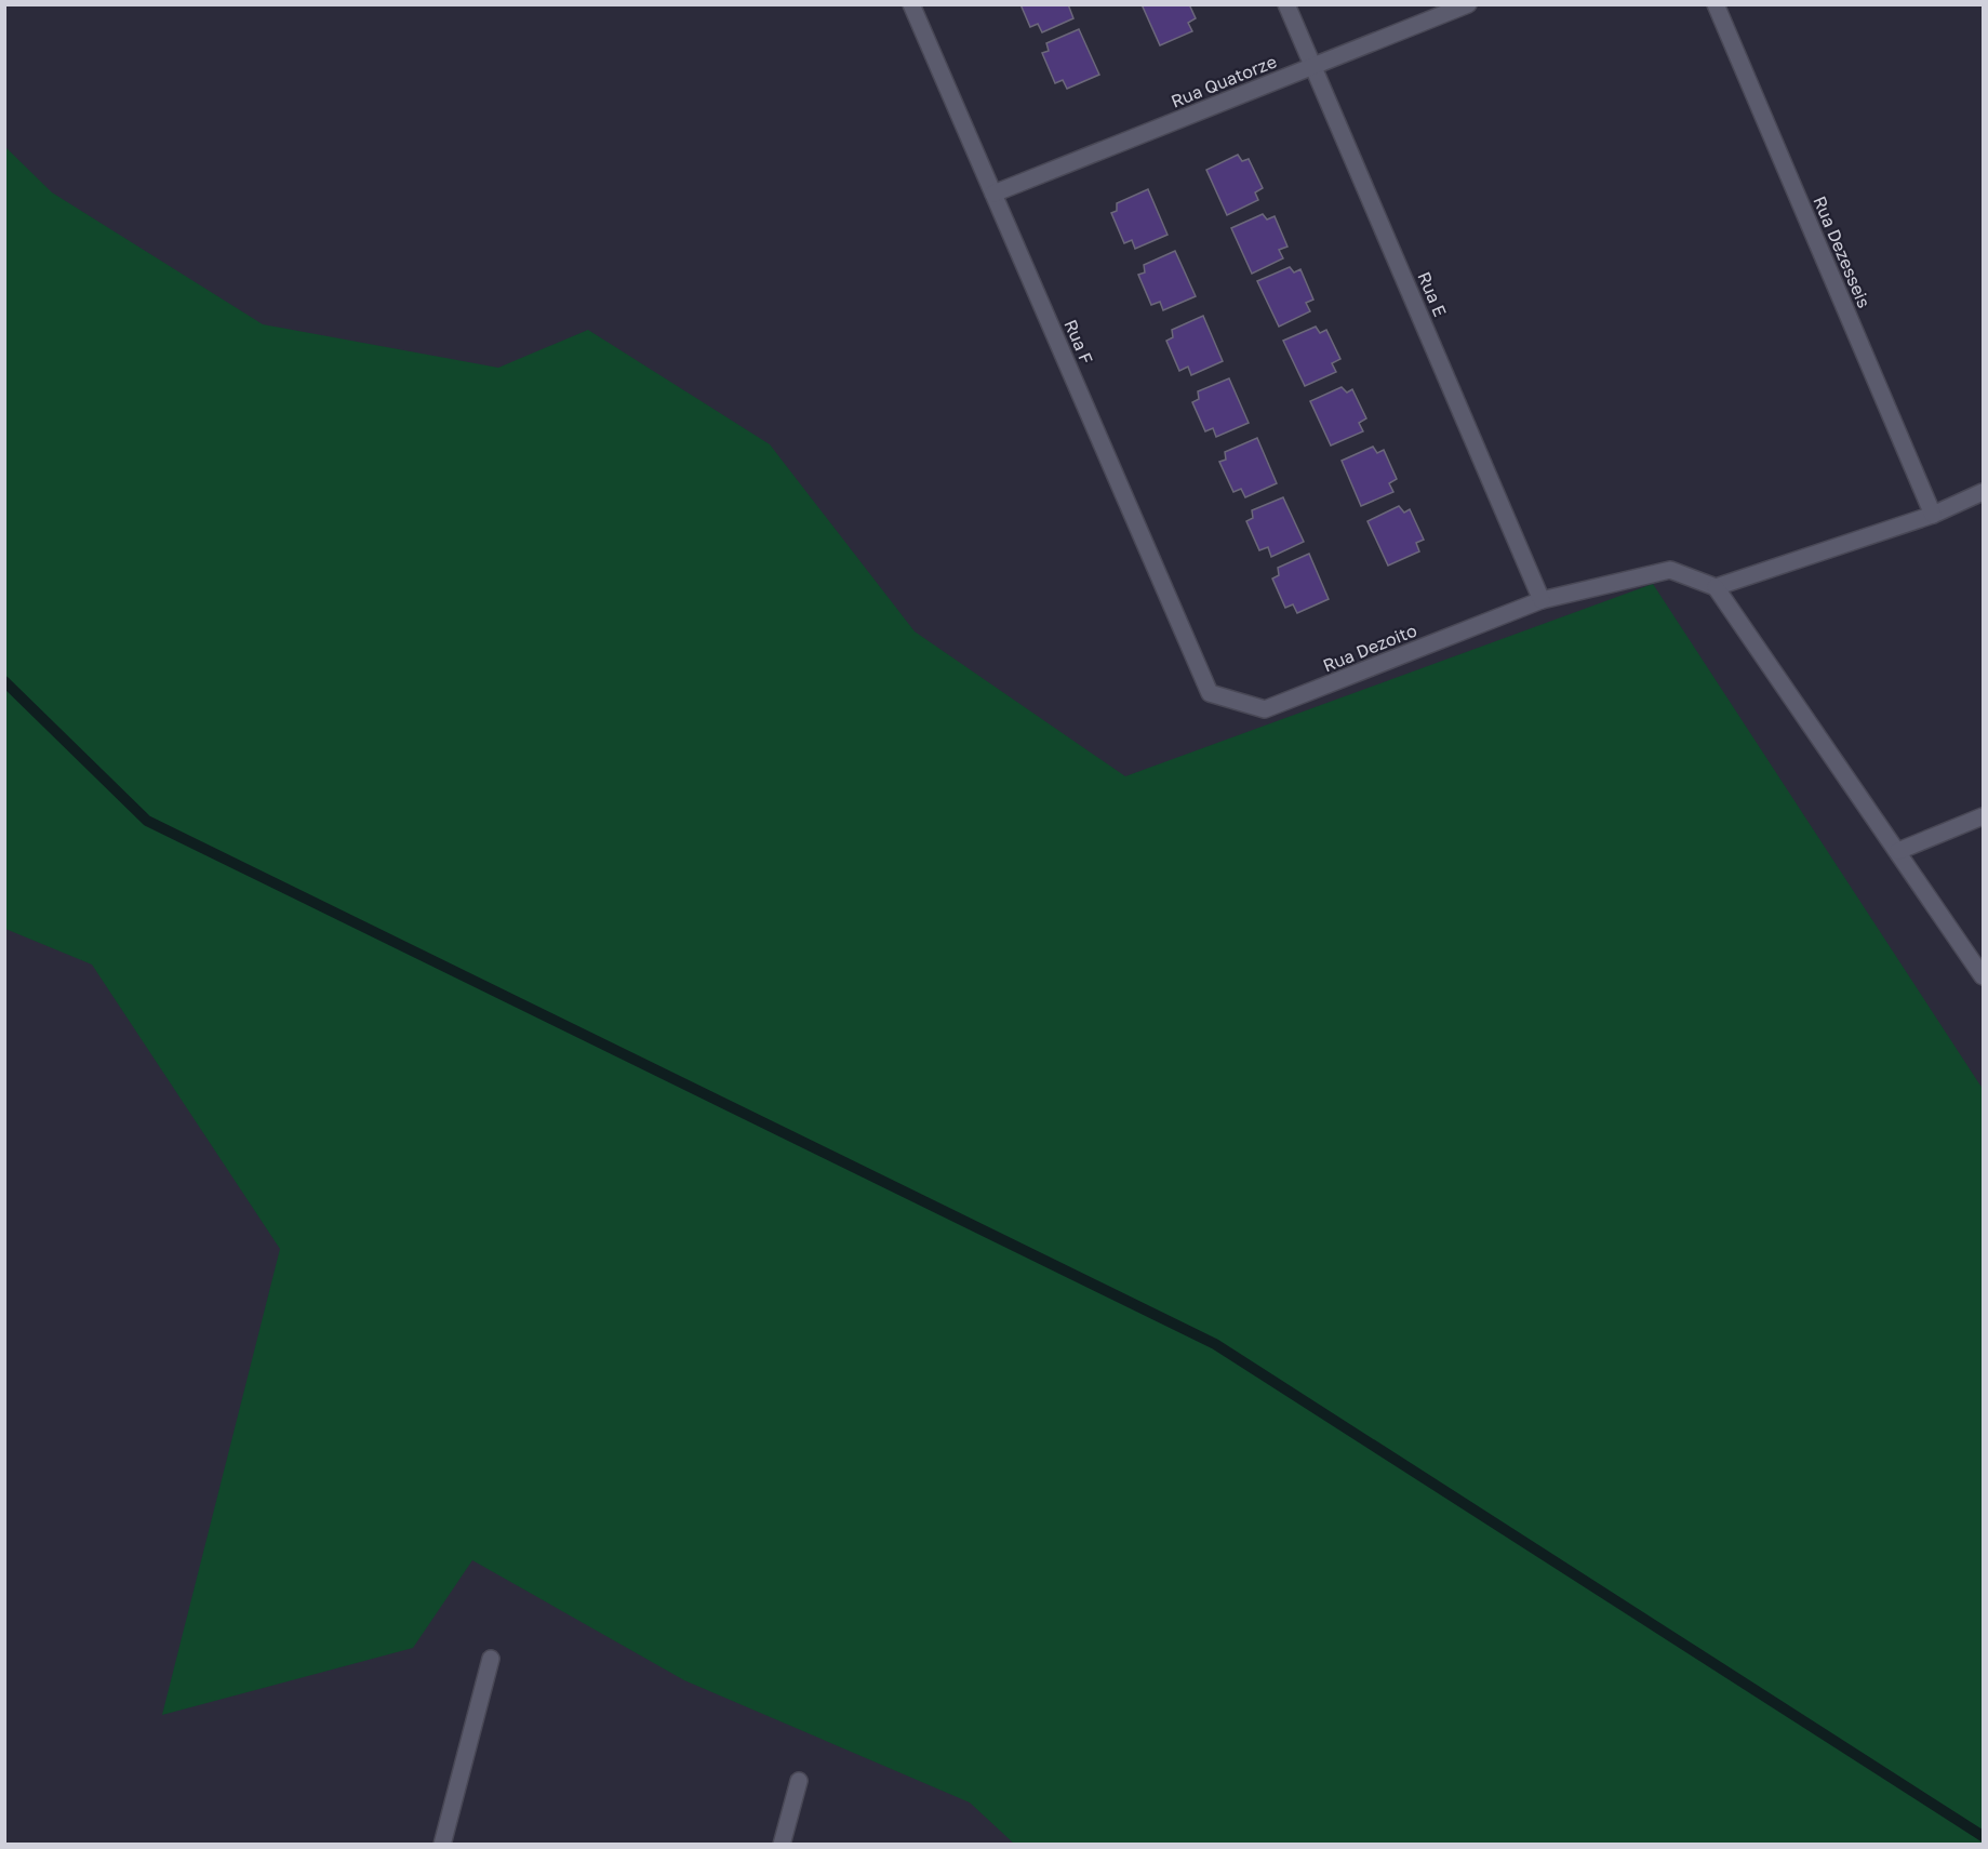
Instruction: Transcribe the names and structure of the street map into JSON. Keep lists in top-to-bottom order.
{
  "streets": {
    "street": [
      "Rua Quatorze",
      "Rua Dezesseis",
      "Rua E",
      "Rua F",
      "Rua Dezoito"
    ]
  },
  "crossings": [
    ["Rua Quatorze", "Rua E"],
    ["Rua Quatorze", "Rua F"],
    ["Rua E", "Rua Dezoito"],
    ["Rua F", "Rua Dezoito"]
  ]
}
